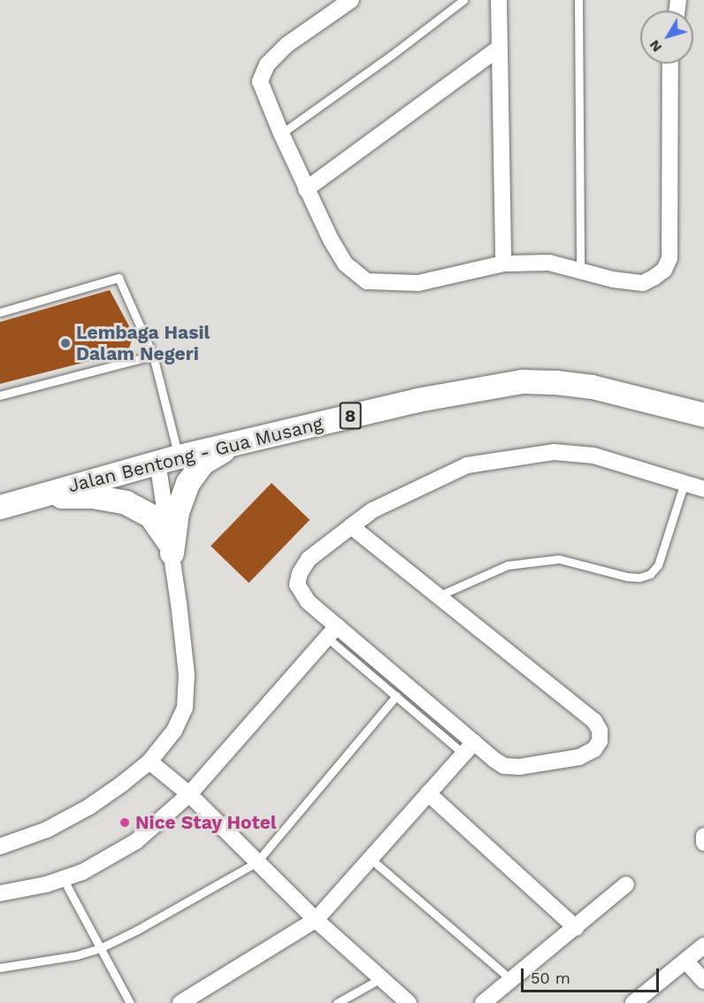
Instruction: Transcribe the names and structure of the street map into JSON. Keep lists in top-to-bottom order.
{
  "streets": {
    "main road": ["8", "Jalan Bentong - Gua Musang"]
  },
  "places": ["Lembaga Hasil Dalam Negeri", "Nice Stay Hotel"],
  "scale_bar": "50 m",
  "north": "bottom left"
}
